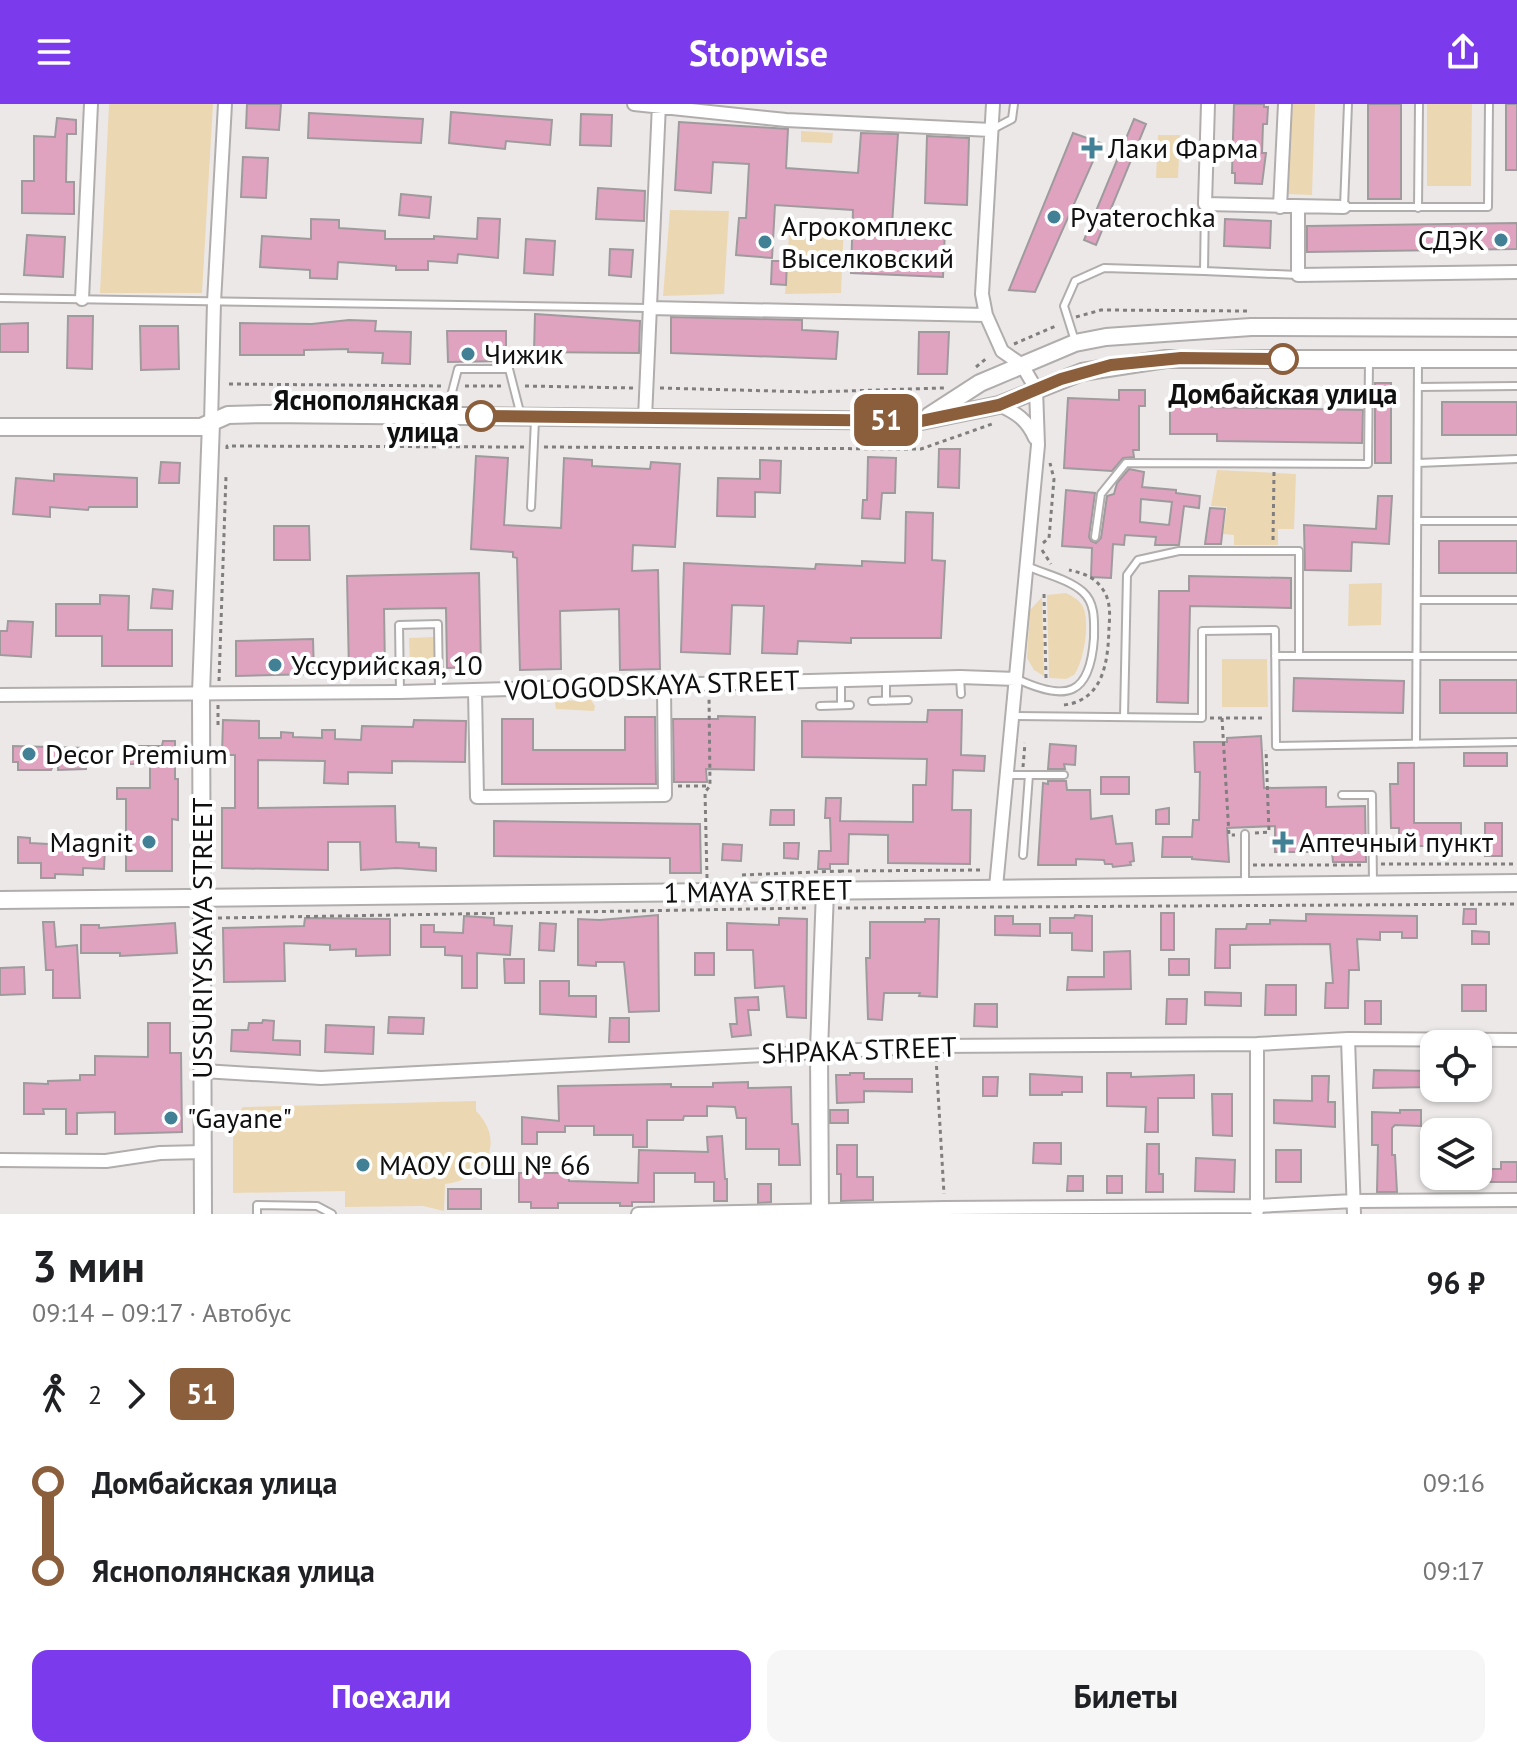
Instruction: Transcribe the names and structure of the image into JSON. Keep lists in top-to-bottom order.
{
  "streets": {
    "street": [
      "VOLOGODSKAYA STREET",
      "1 MAYA STREET",
      "USSURIYSKAYA STREET",
      "SHPAKA STREET"
    ]
  },
  "crossings": [
    ["VOLOGODSKAYA STREET", "USSURIYSKAYA STREET"],
    ["1 MAYA STREET", "USSURIYSKAYA STREET"],
    ["USSURIYSKAYA STREET", "SHPAKA STREET"]
  ],
  "places": {
    "health": ["Лаки Фарма", "Аптечный пункт"],
    "other": [
      "Pyaterochka",
      "СДЭК",
      "Агрокомплекс Выселковский",
      "Чижик",
      "Домбайская улица",
      "Яснополянская улица",
      "Уссурийская, 10",
      "Decor Premium",
      "Magnit",
      "\"Gayane\"",
      "МАОУ СОШ № 66"
    ]
  },
  "lines": ["bus line 51"],
  "page": {
    "header": "Stopwise",
    "on_map": "51",
    "heading": ["3 мин", "09:14 – 09:17 · Автобус", "96 ₽"],
    "legs": ["2", "51"],
    "list": [
      {
        "name": "Домбайская улица",
        "value": "09:16"
      },
      {
        "name": "Яснополянская улица",
        "value": "09:17"
      }
    ],
    "buttons": ["Поехали", "Билеты"]
  }
}
